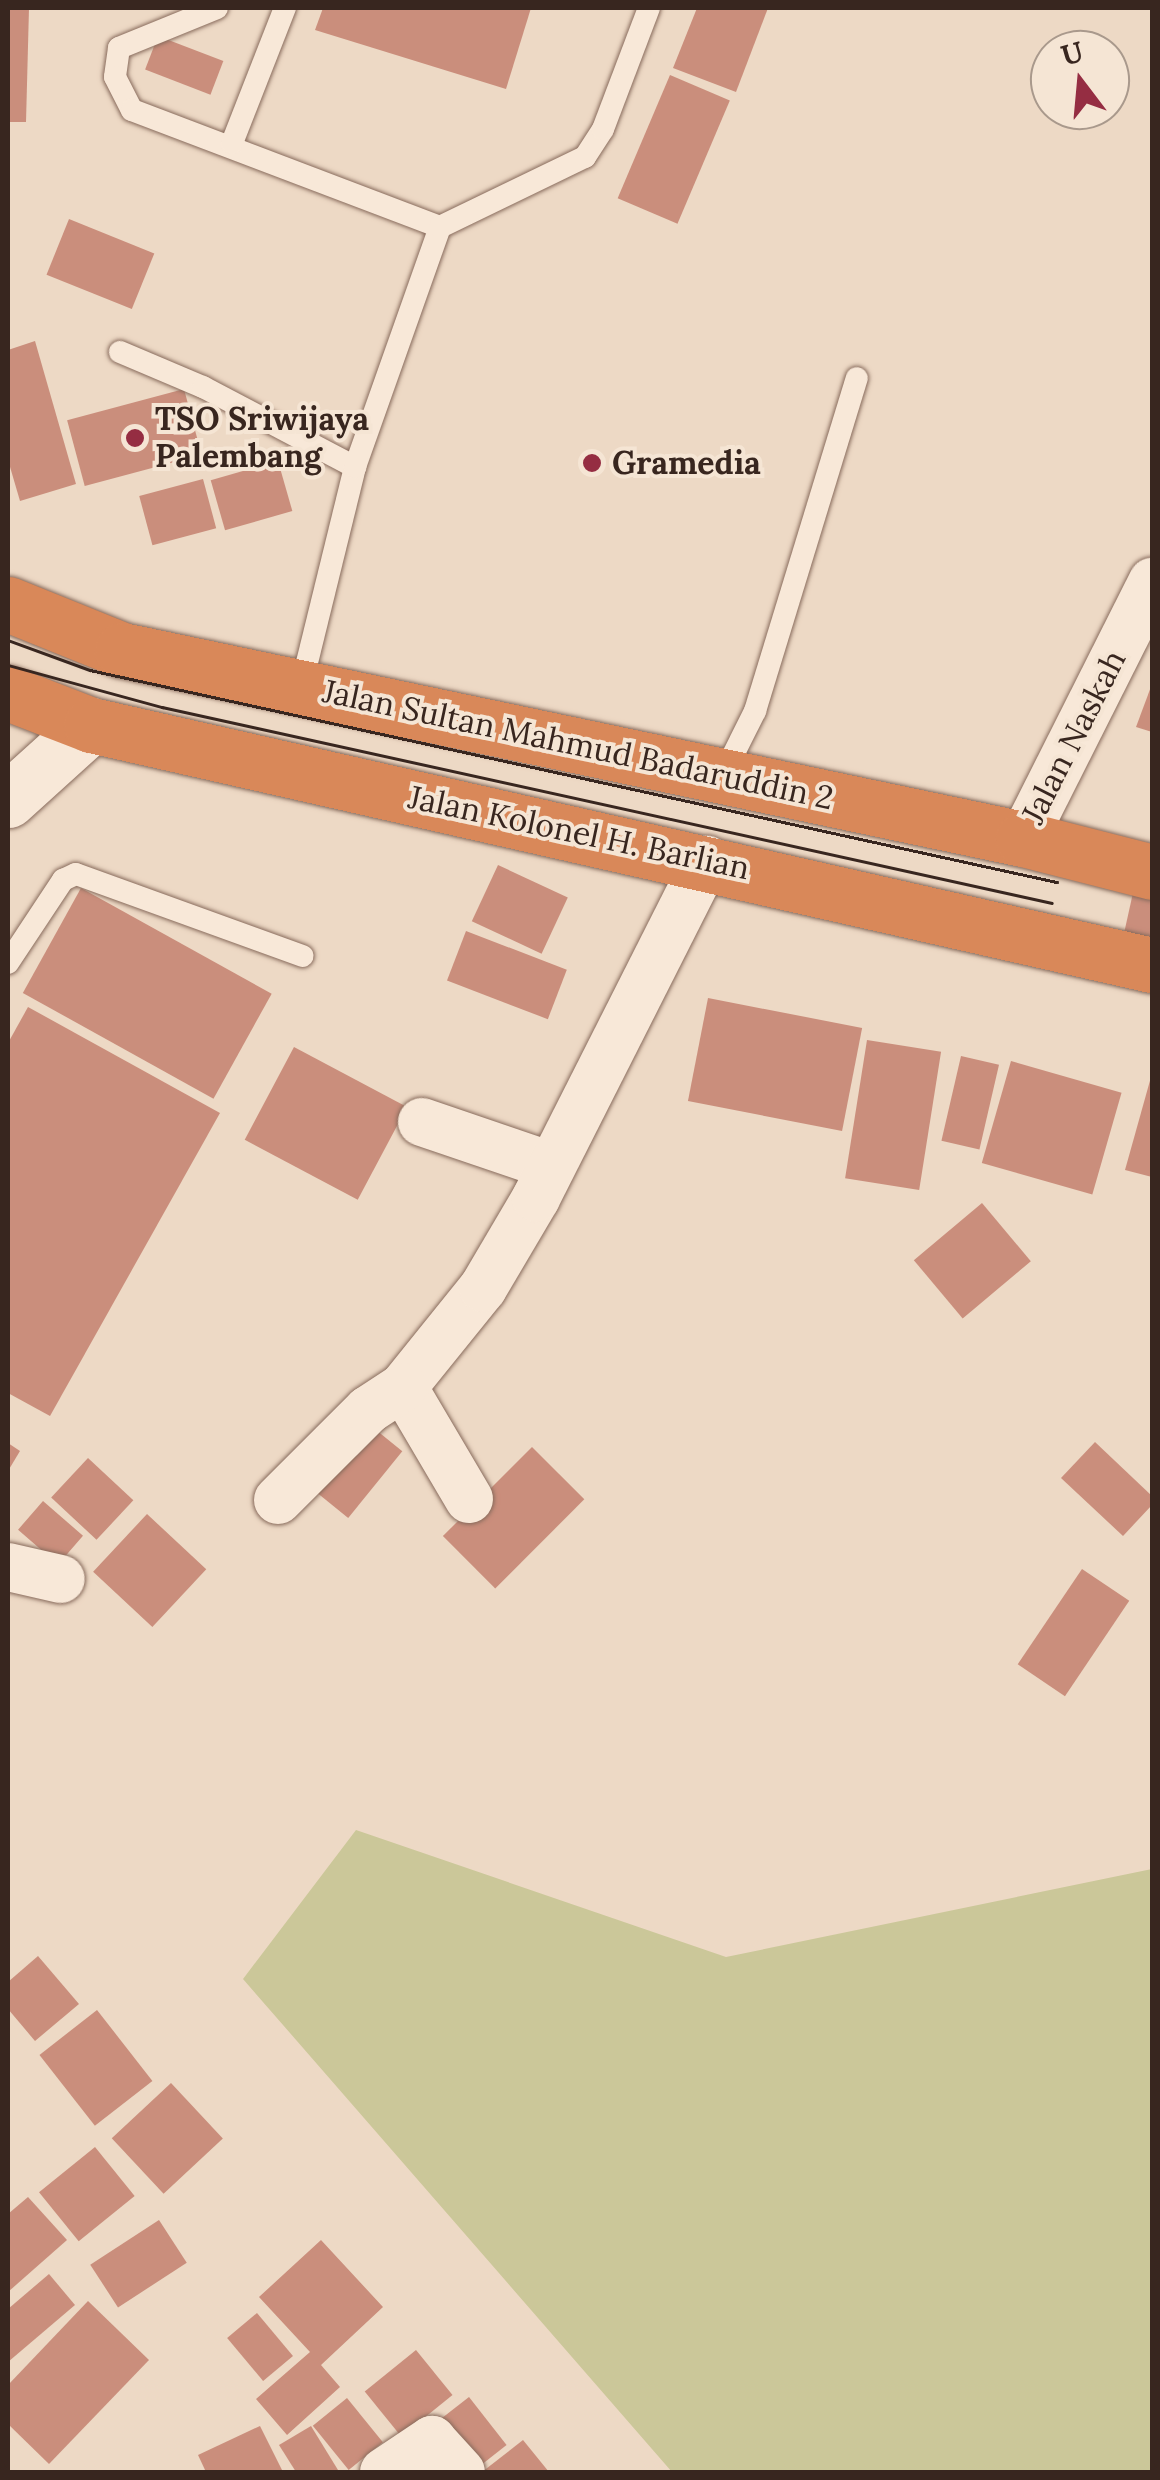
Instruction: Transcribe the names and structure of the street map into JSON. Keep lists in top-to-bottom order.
{
  "streets": {
    "highway": ["Jalan Sultan Mahmud Badaruddin 2", "Jalan Kolonel H. Barlian"],
    "street": ["Jalan Naskah"]
  },
  "crossings": [
    ["Jalan Naskah", "Jalan Sultan Mahmud Badaruddin 2"]
  ],
  "places": ["TSO Sriwijaya Palembang", "Gramedia"],
  "north": "top"
}
